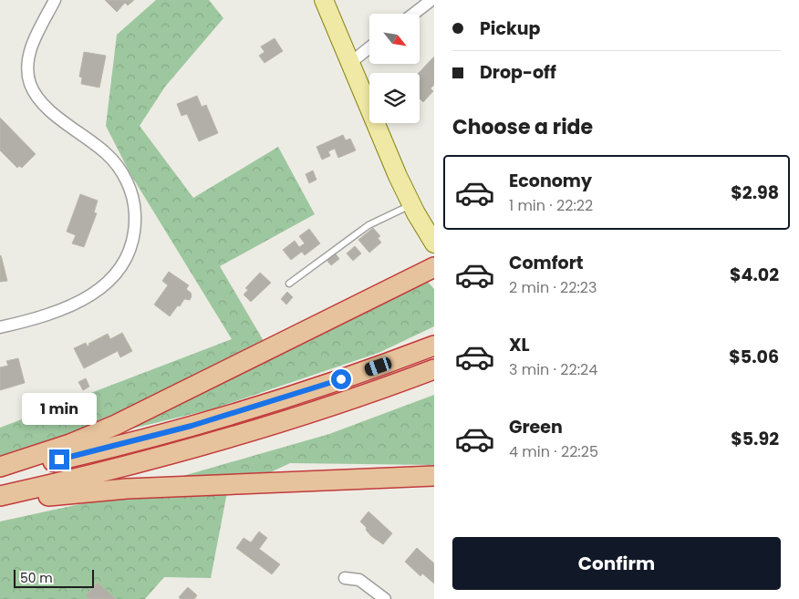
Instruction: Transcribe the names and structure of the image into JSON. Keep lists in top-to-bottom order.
{
  "scale_bar": "50 m",
  "north": "bottom right",
  "page": {
    "banner": ["Pickup", "Drop-off"],
    "heading": "Choose a ride",
    "list": [
      {
        "name": "Economy",
        "note": "1 min · 22:22",
        "value": "$2.98"
      },
      {
        "name": "Comfort",
        "note": "2 min · 22:23",
        "value": "$4.02"
      },
      {
        "name": "XL",
        "note": "3 min · 22:24",
        "value": "$5.06"
      },
      {
        "name": "Green",
        "note": "4 min · 22:25",
        "value": "$5.92"
      }
    ],
    "bubble": "1 min",
    "buttons": "Confirm",
    "scale": "50 m"
  }
}
